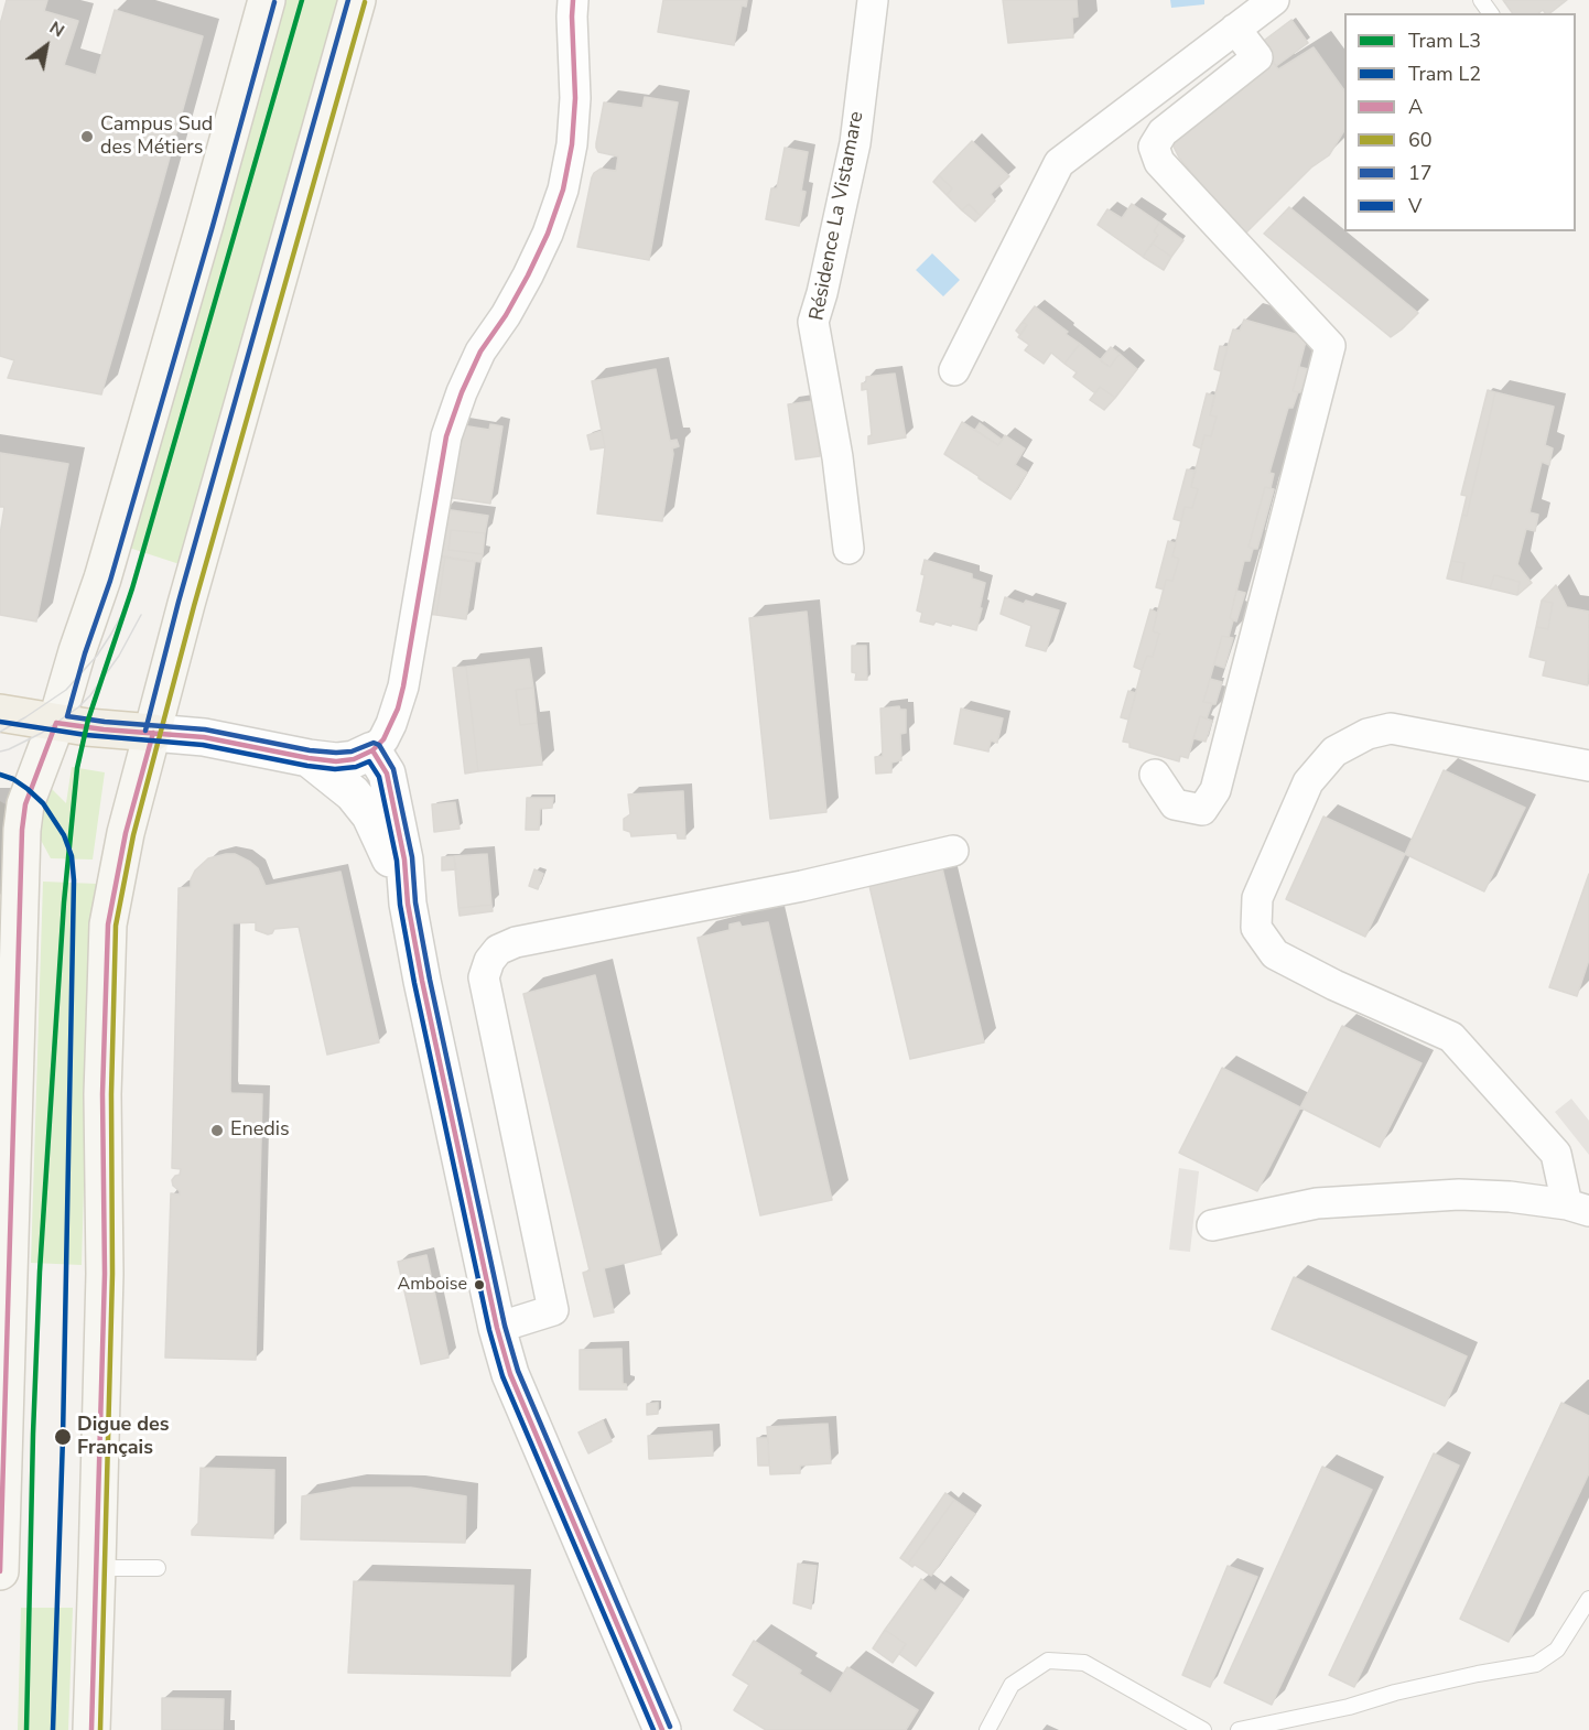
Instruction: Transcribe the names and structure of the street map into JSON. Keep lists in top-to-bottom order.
{
  "streets": {
    "street": ["Résidence La Vistamare"]
  },
  "places": [
    "Campus Sud des Métiers",
    "Enedis",
    "Amboise",
    "Digue des Français"
  ],
  "lines": [
    "tram line L3",
    "transit line A",
    "transit line 17",
    "transit line 60",
    "transit line V",
    "tram line L2"
  ],
  "legend": [
    "Tram L3",
    "Tram L2",
    "A",
    "60",
    "17",
    "V"
  ],
  "north": "top right"
}
